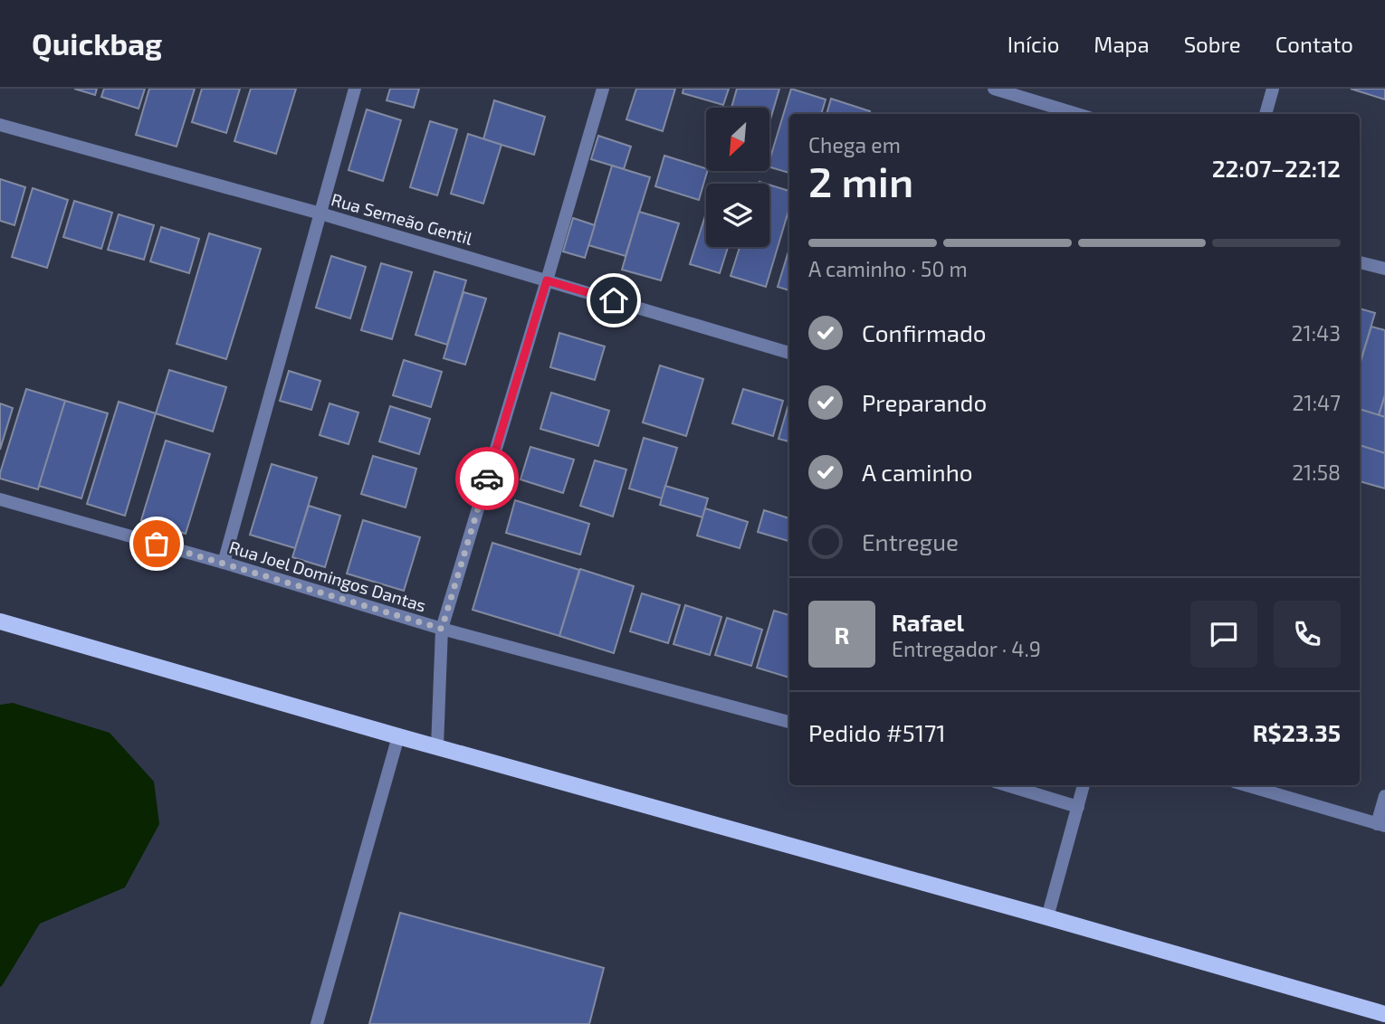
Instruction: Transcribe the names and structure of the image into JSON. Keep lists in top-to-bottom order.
{
  "streets": {
    "street": ["Rua Semeão Gentil", "Rua Joel Domingos Dantas"]
  },
  "north": "bottom left",
  "page": {
    "header": "Quickbag",
    "nav": [
      "Início",
      "Mapa",
      "Sobre",
      "Contato"
    ],
    "heading": ["2 min", "Chega em", "22:07–22:12"],
    "panel": [
      "Rafael",
      "Entregador · 4.9",
      "Pedido #5171",
      "R$23.35"
    ],
    "bar": "A caminho · 50 m",
    "list": [
      ["Confirmado", "21:43"],
      ["Preparando", "21:47"],
      ["A caminho", "21:58"],
      "Entregue"
    ],
    "round": "R"
  }
}
